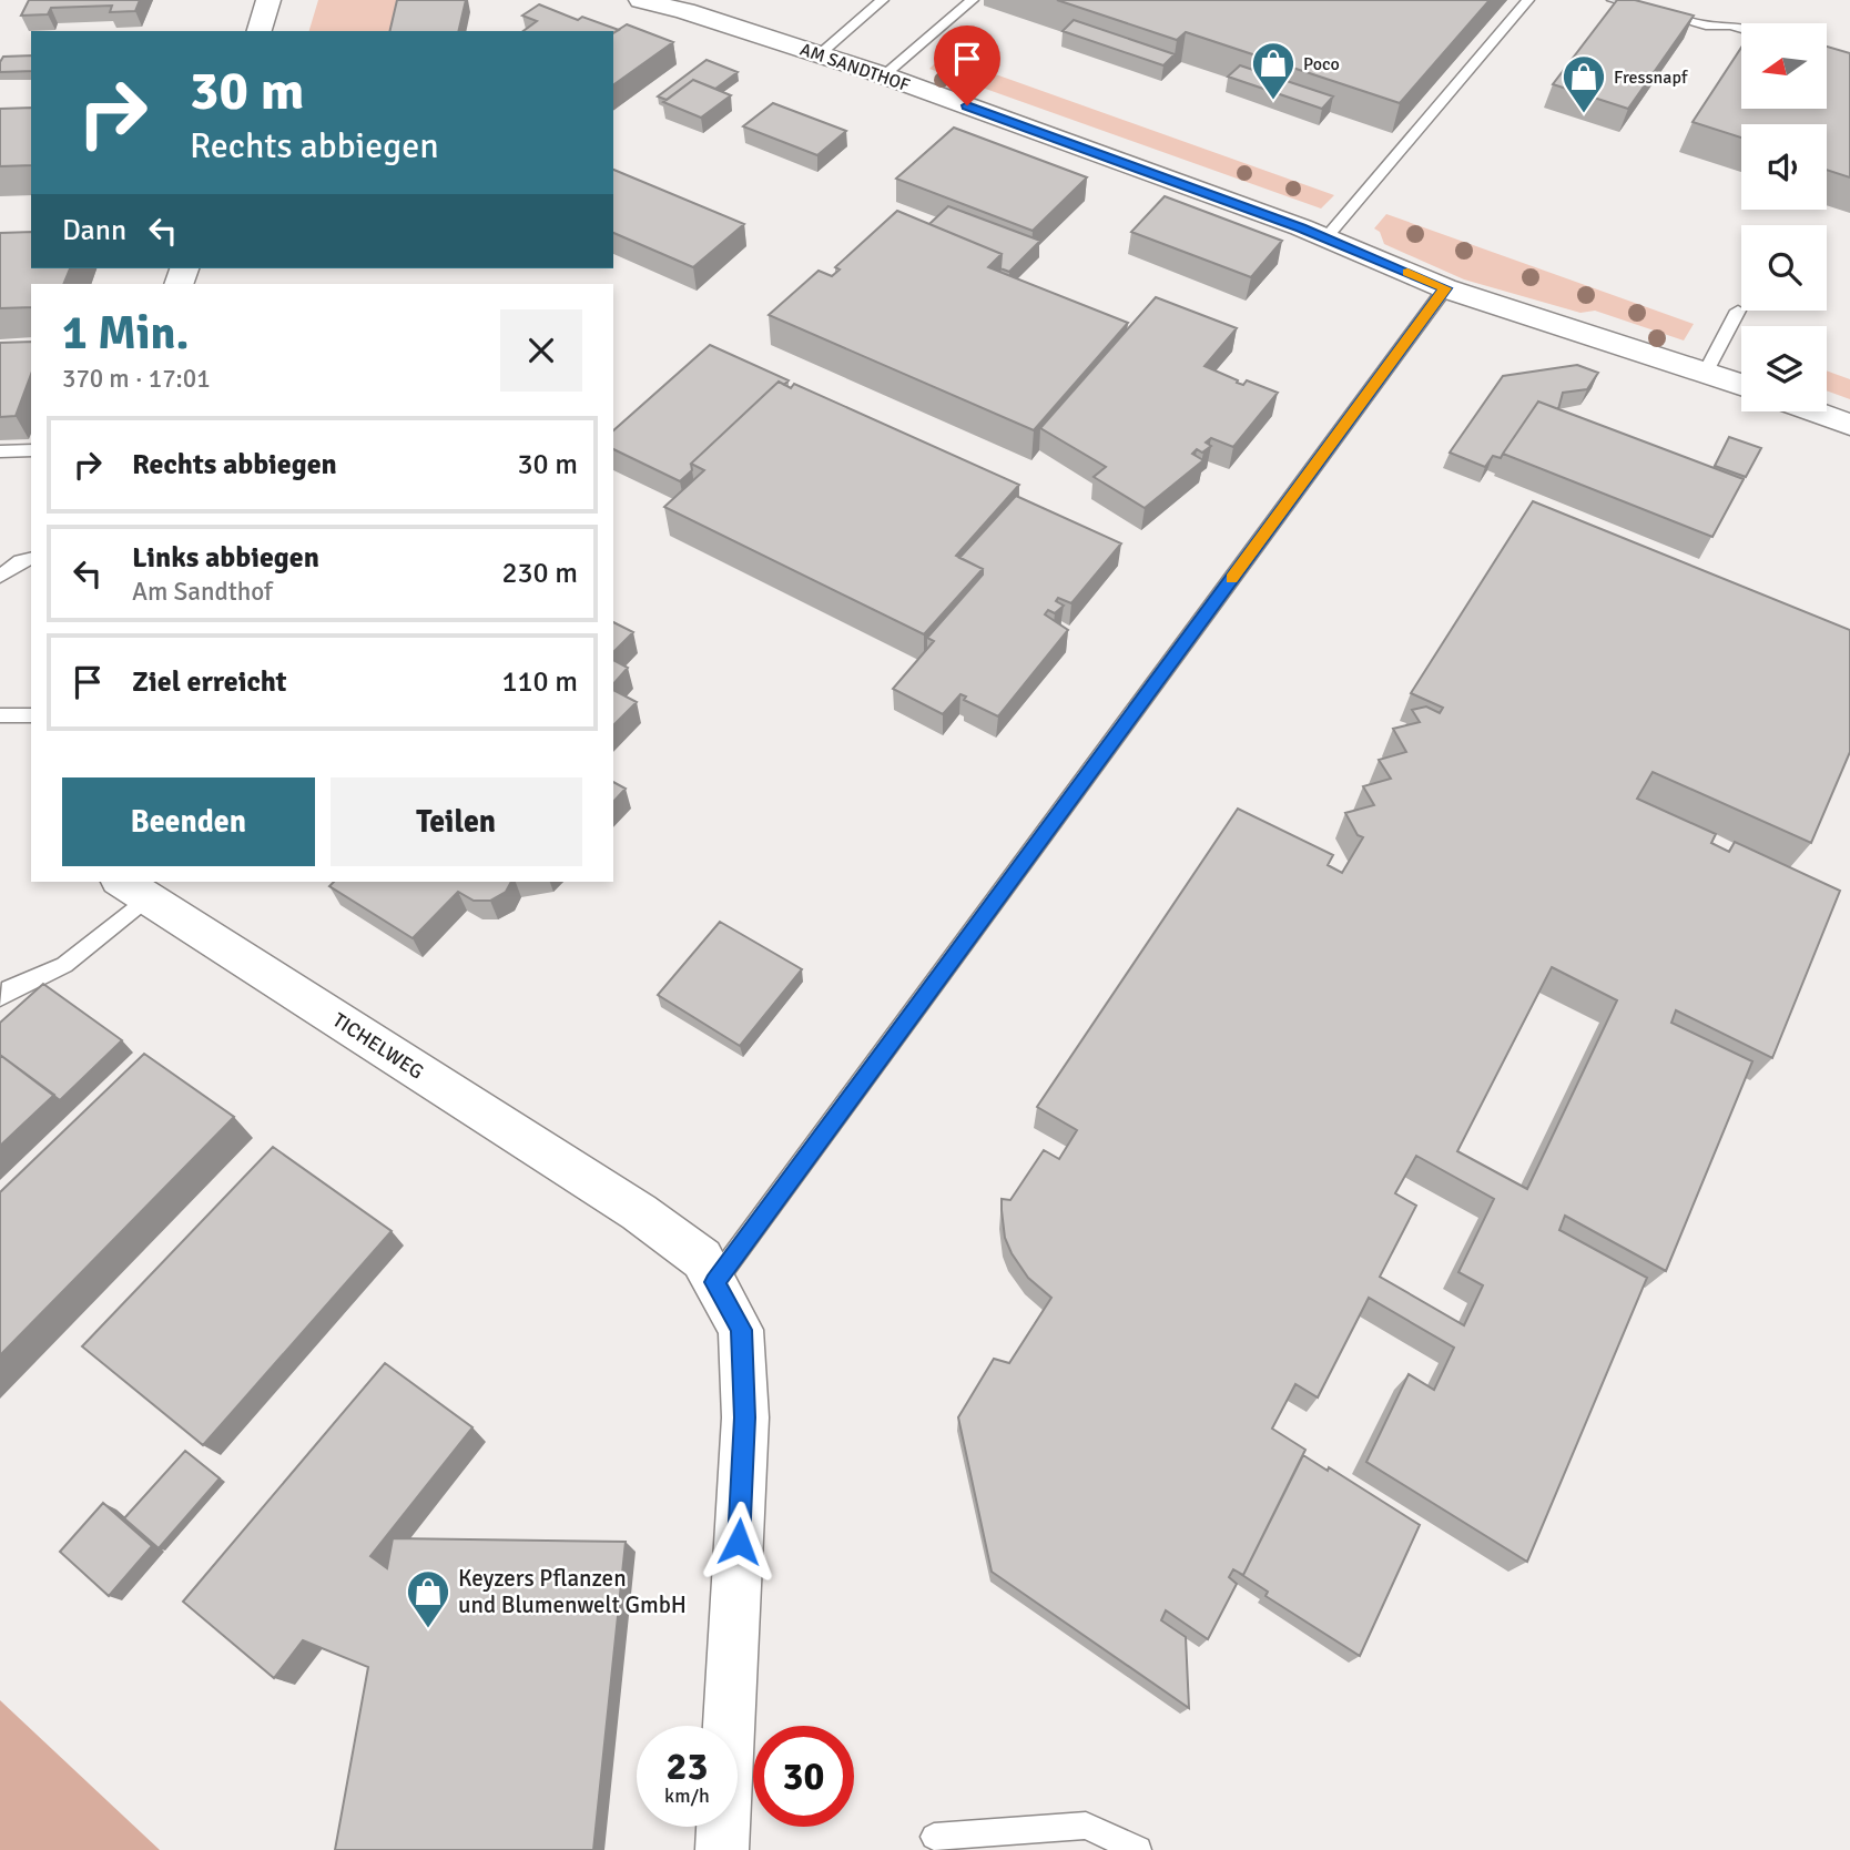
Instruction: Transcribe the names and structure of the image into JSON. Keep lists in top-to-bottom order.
{
  "streets": {
    "street": ["AM SANDTHOF", "TICHELWEG"]
  },
  "places": {
    "shop": ["Poco", "Fressnapf", "Keyzers Pflanzen und Blumenwelt GmbH"]
  },
  "north": "left",
  "page": {
    "turn": ["30 m", "Rechts abbiegen"],
    "then": "Dann",
    "heading": ["1 Min.", "370 m · 17:01"],
    "list": [
      {
        "name": "Rechts abbiegen",
        "value": "30 m"
      },
      {
        "name": "Links abbiegen",
        "note": "Am Sandthof",
        "value": "230 m"
      },
      {
        "name": "Ziel erreicht",
        "value": "110 m"
      }
    ],
    "buttons": ["Beenden", "Teilen"],
    "speed": "23 km/h",
    "limit": "30"
  }
}
